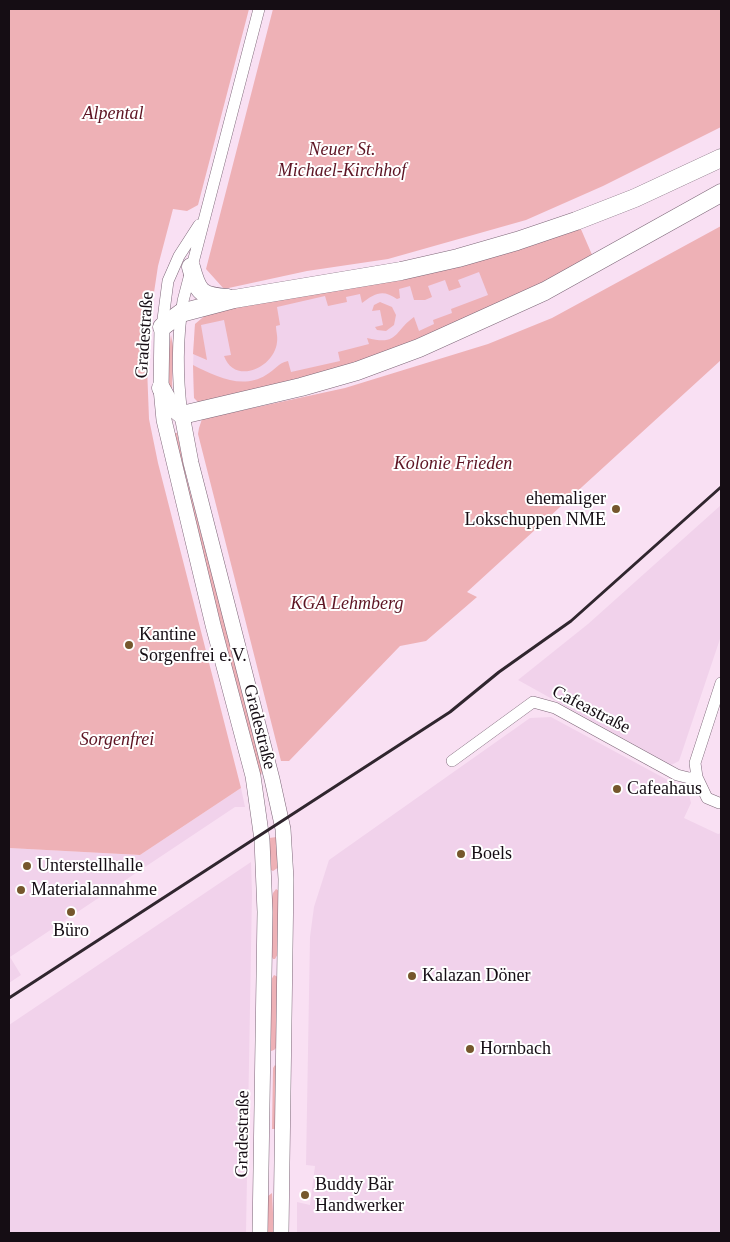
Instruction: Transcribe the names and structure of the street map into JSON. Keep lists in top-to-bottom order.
{
  "streets": {
    "main road": ["Gradestraße"],
    "street": ["Cafeastraße"]
  },
  "parks": [
    "Alpental",
    "Neuer St. Michael-Kirchhof",
    "Kolonie Frieden",
    "KGA Lehmberg",
    "Sorgenfrei"
  ],
  "places": [
    "ehemaliger Lokschuppen NME",
    "Kantine Sorgenfrei e.V.",
    "Cafeahaus",
    "Boels",
    "Unterstellhalle",
    "Materialannahme",
    "Büro",
    "Kalazan Döner",
    "Hornbach",
    "Buddy Bär Handwerker"
  ]
}
